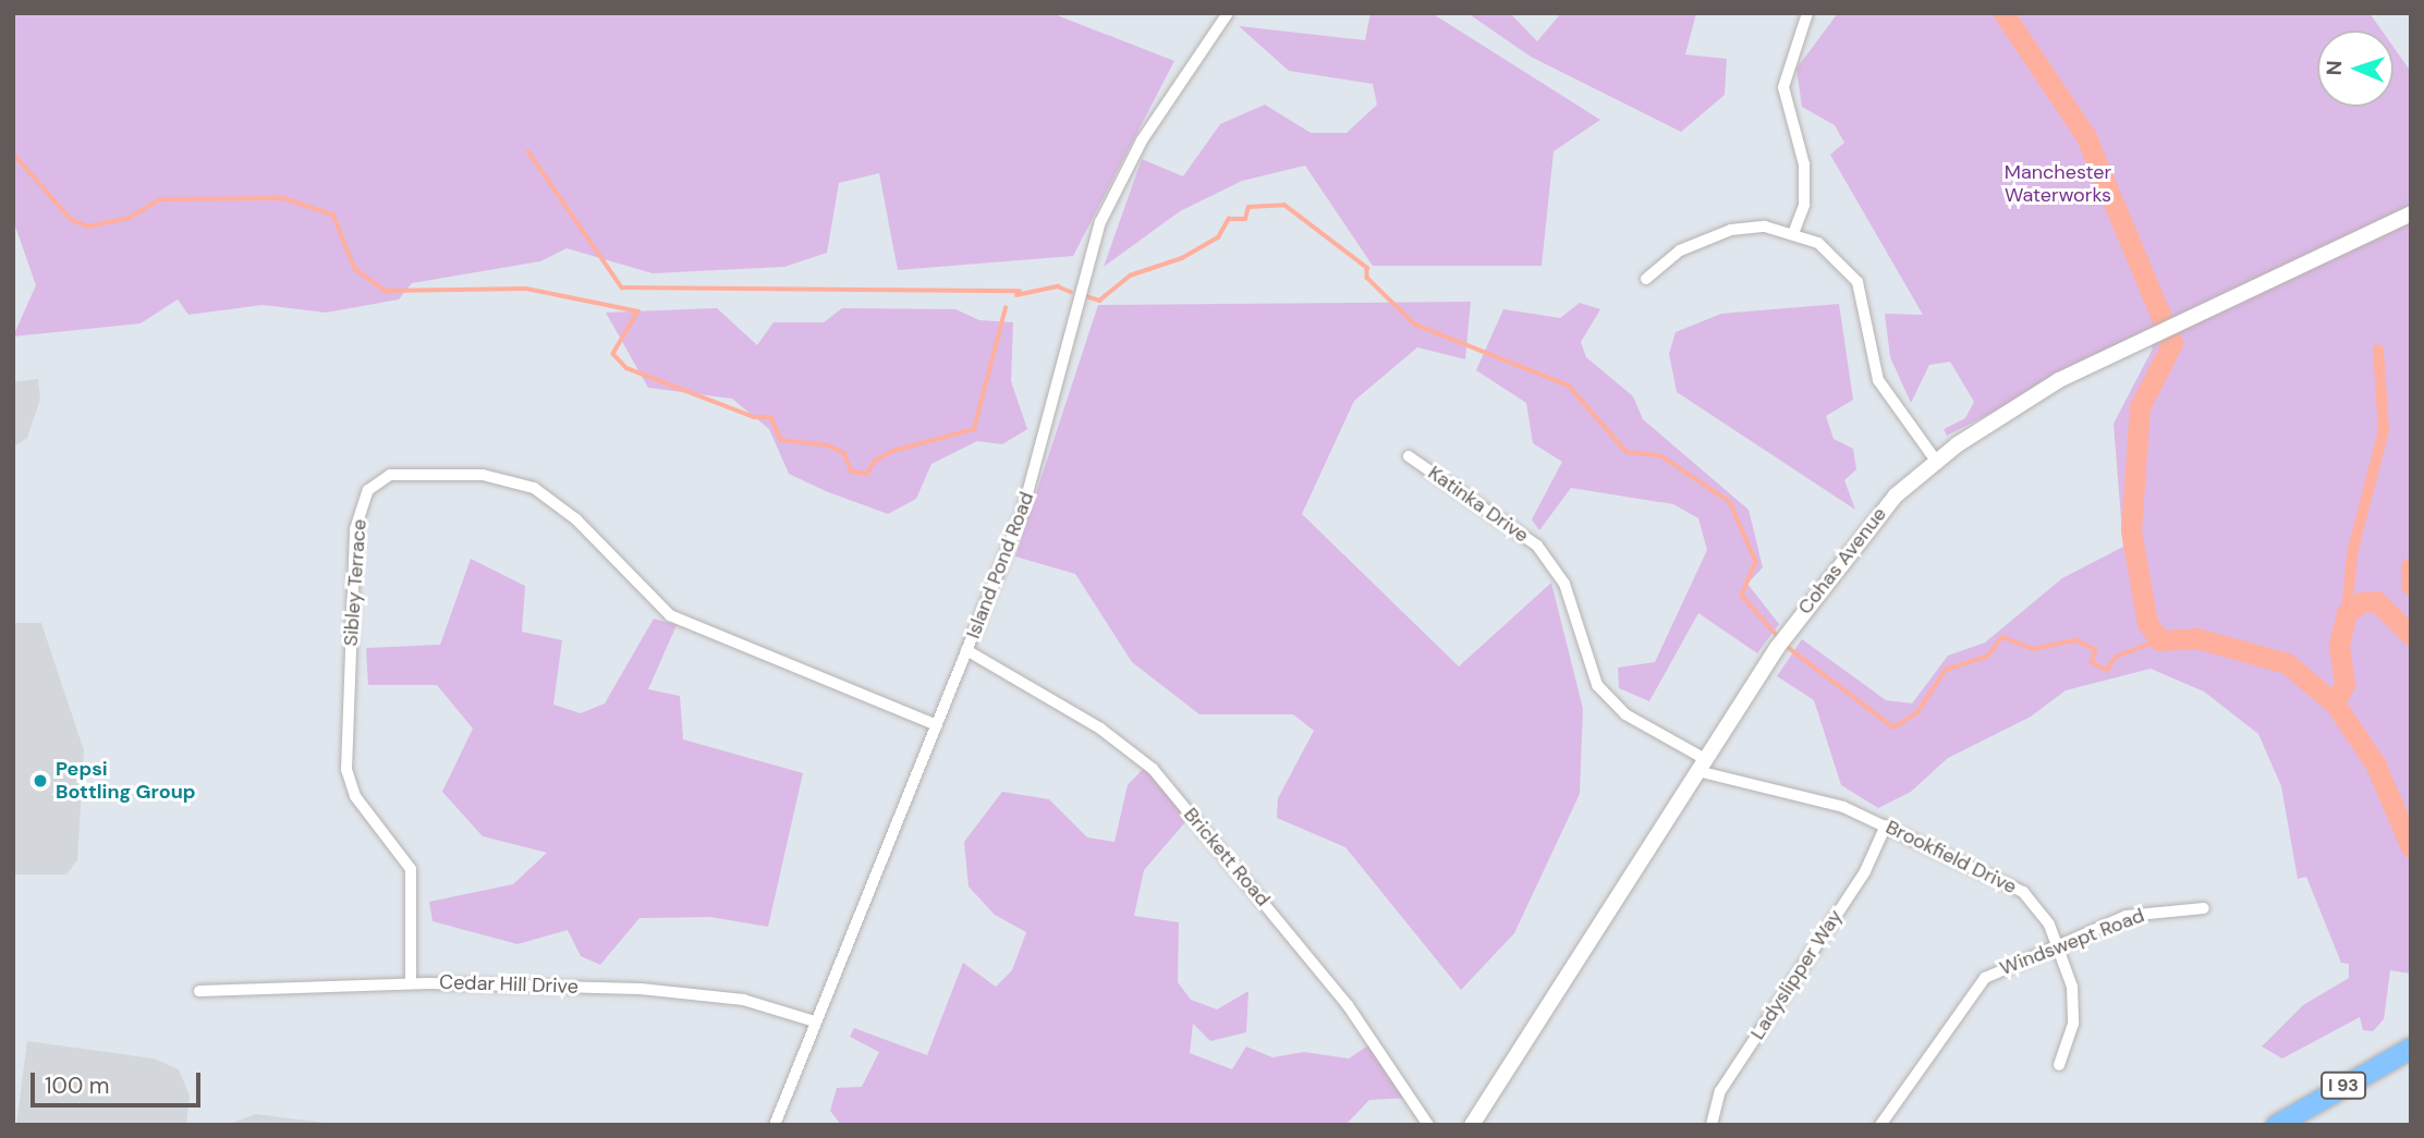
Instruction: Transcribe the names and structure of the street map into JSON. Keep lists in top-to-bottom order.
{
  "streets": {
    "highway": ["I 93"],
    "street": [
      "Katinka Drive",
      "Cohas Avenue",
      "Island Pond Road",
      "Sibley Terrace",
      "Brickett Road",
      "Brookfield Drive",
      "Windswept Road",
      "Ladyslipper Way",
      "Cedar Hill Drive"
    ]
  },
  "crossings": [
    ["Katinka Drive", "Cohas Avenue"],
    ["Katinka Drive", "Brookfield Drive"],
    ["Cohas Avenue", "Brookfield Drive"],
    ["Island Pond Road", "Sibley Terrace"],
    ["Island Pond Road", "Brickett Road"],
    ["Island Pond Road", "Cedar Hill Drive"],
    ["Sibley Terrace", "Cedar Hill Drive"],
    ["Brookfield Drive", "Windswept Road"],
    ["Brookfield Drive", "Ladyslipper Way"]
  ],
  "parks": ["Manchester Waterworks"],
  "places": ["Pepsi Bottling Group"],
  "scale_bar": "100 m",
  "north": "left"
}
